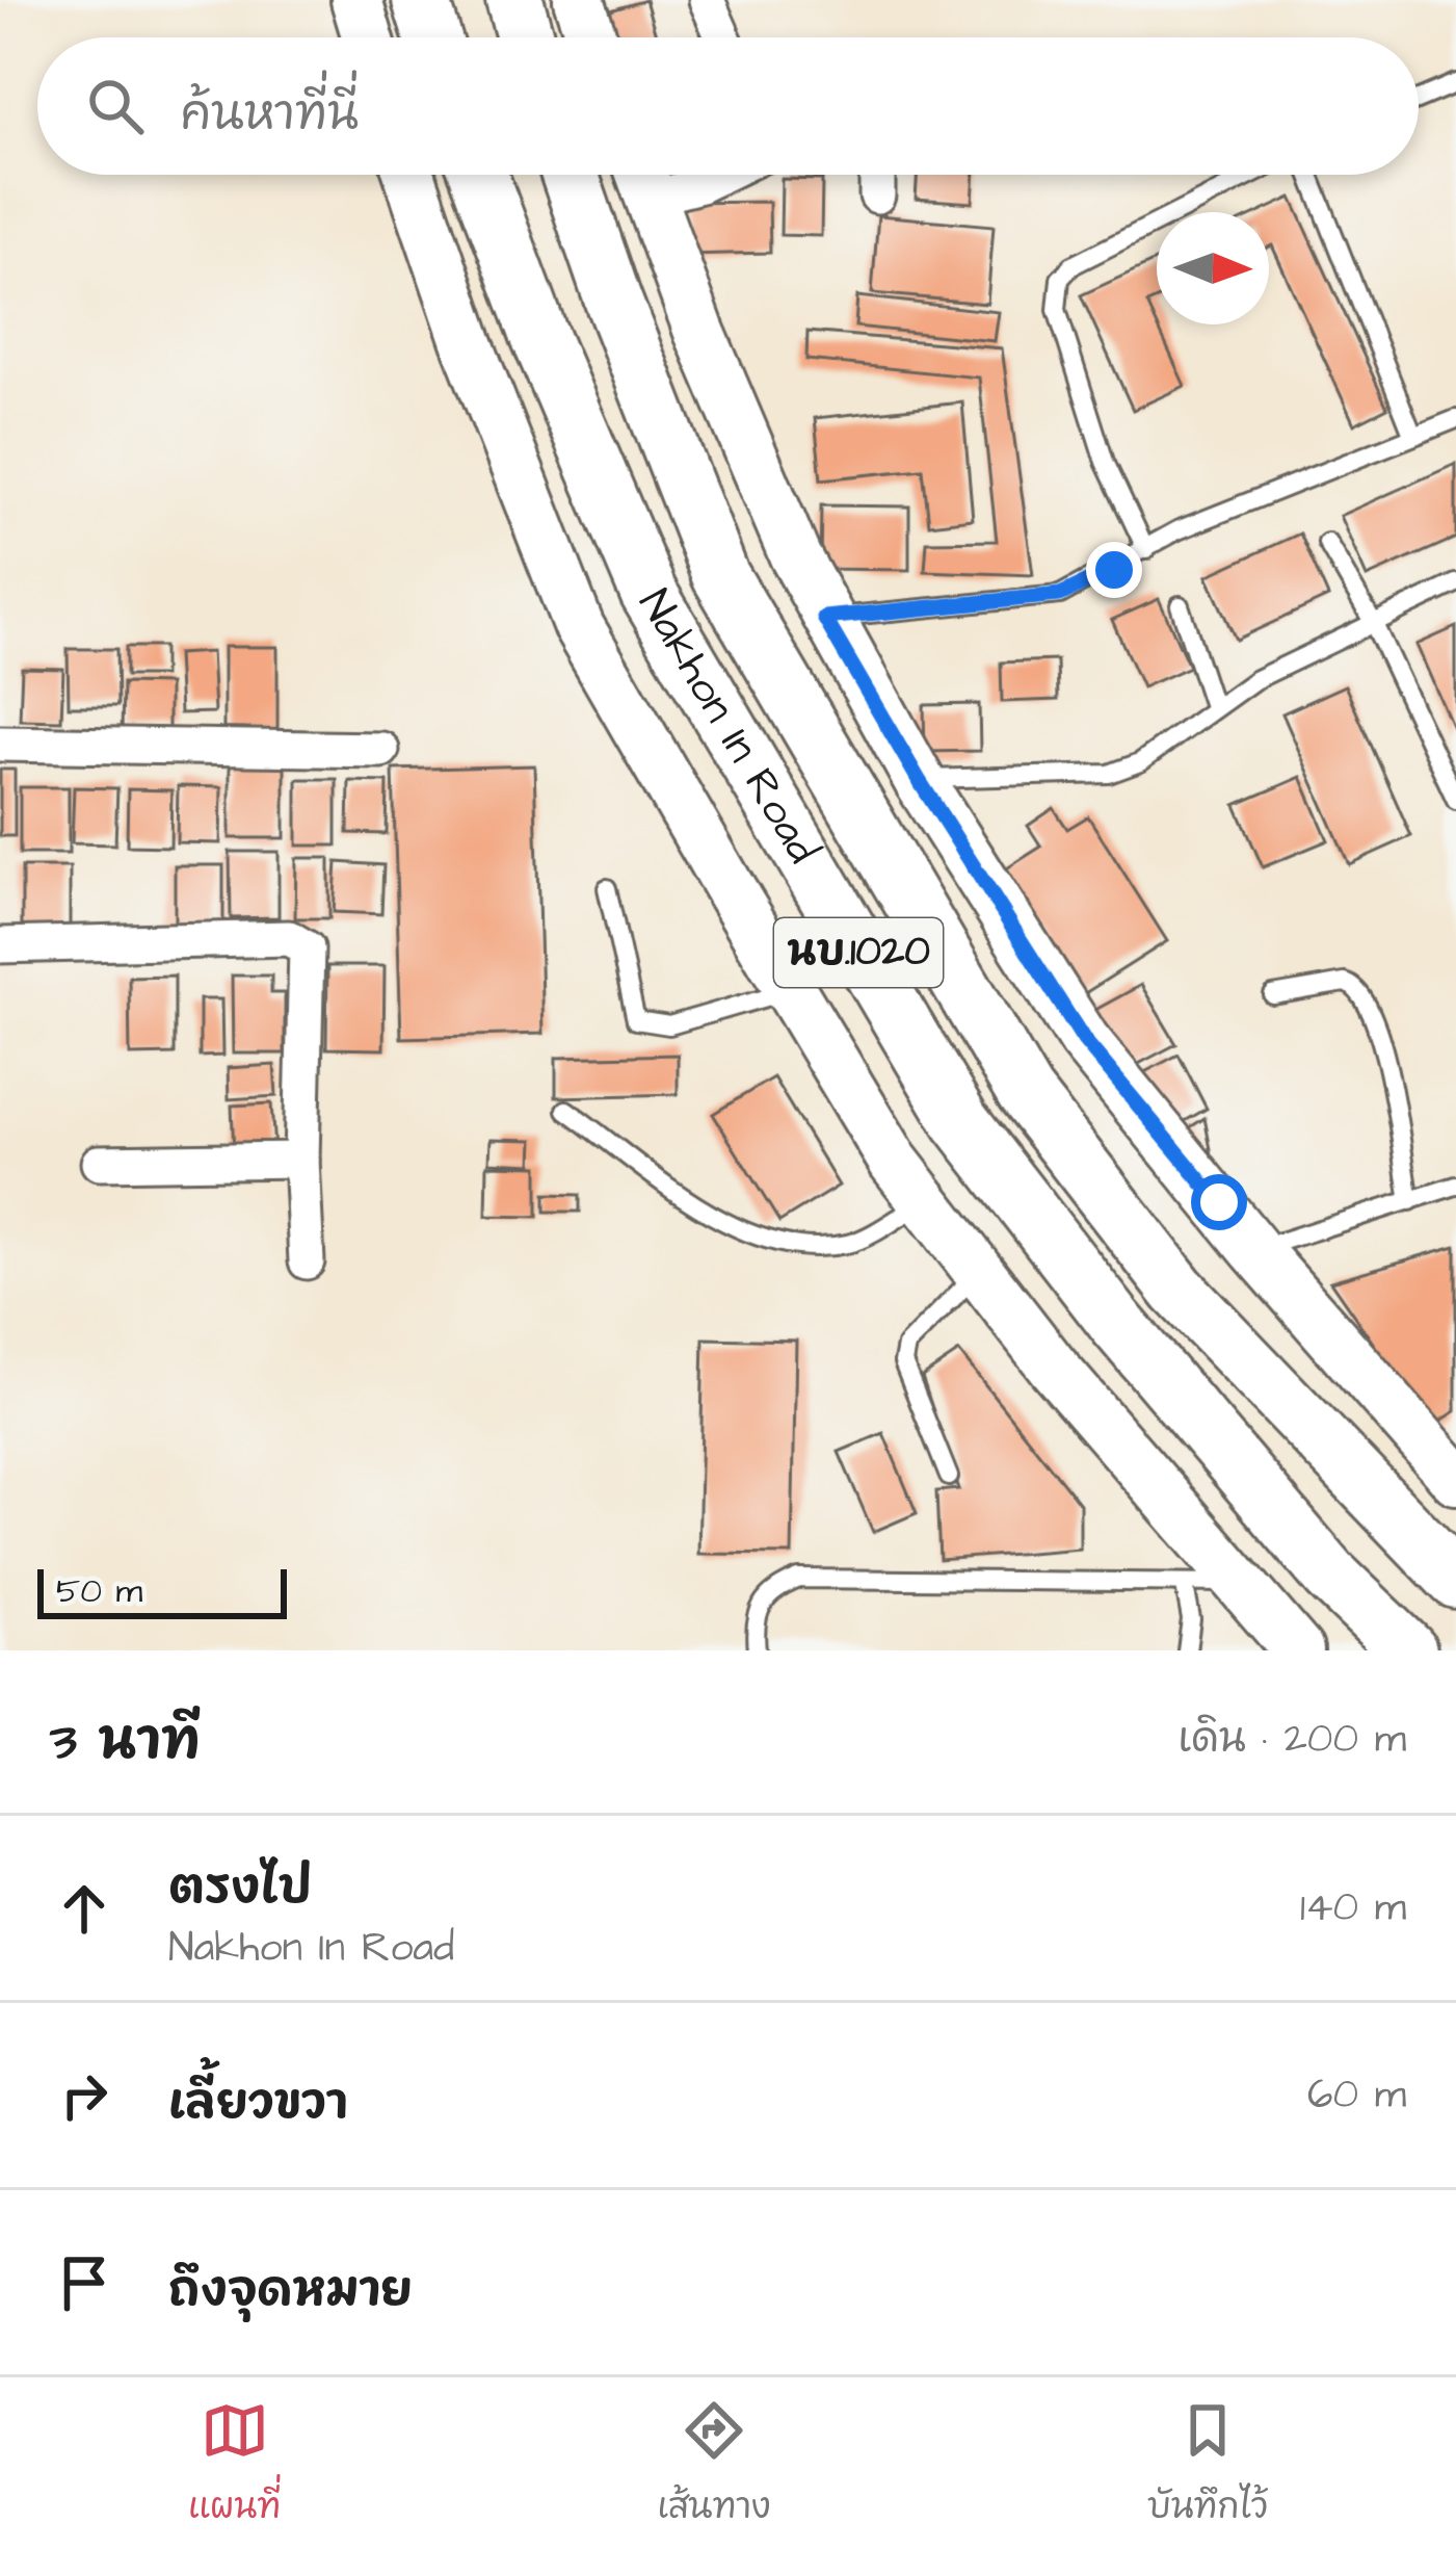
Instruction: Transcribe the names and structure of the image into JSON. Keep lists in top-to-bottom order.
{
  "streets": {
    "main road": ["Nakhon In Road", "นบ.1020"]
  },
  "scale_bar": "50 m",
  "north": "right",
  "page": {
    "search": "ค้นหาที่นี่",
    "scale": "50 m",
    "heading": ["3 นาที", "เดิน · 200 m"],
    "list": [
      ["ตรงไป", "Nakhon In Road", "140 m"],
      ["เลี้ยวขวา", "60 m"],
      "ถึงจุดหมาย"
    ],
    "nav": ["แผนที่", "เส้นทาง", "บันทึกไว้"]
  }
}
